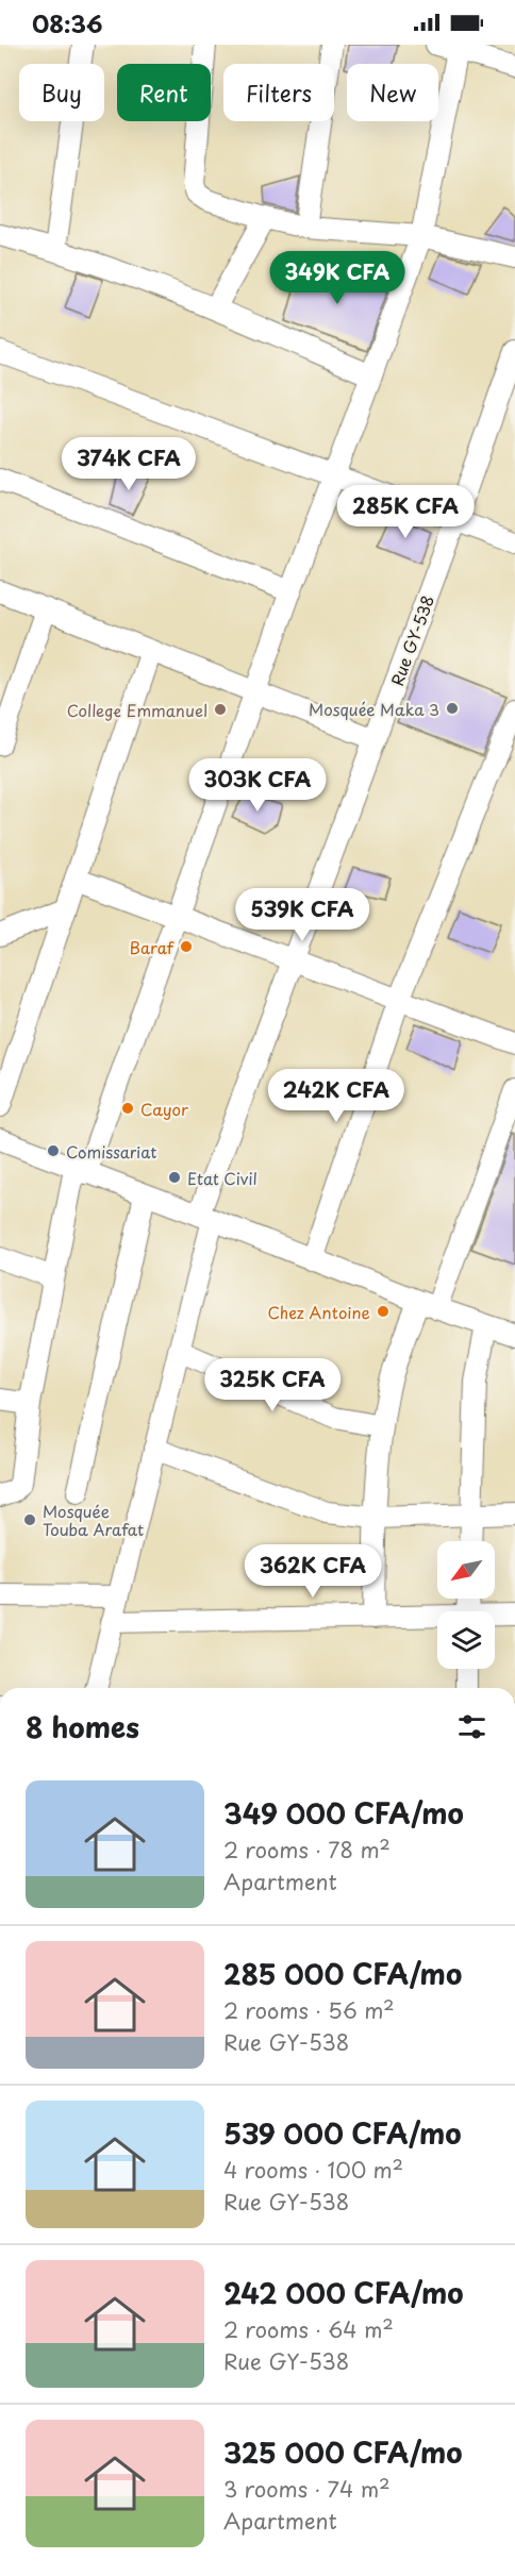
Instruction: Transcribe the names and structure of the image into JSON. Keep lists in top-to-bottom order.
{
  "streets": {
    "street": ["Rue GY-538"]
  },
  "places": [
    "Mosquée Maka 3",
    "College Emmanuel",
    "Baraf",
    "Cayor",
    "Comissariat",
    "Etat Civil",
    "Chez Antoine",
    "Mosquée Touba Arafat"
  ],
  "north": "bottom left",
  "page": {
    "status": "08:36",
    "chip": [
      "Buy",
      "Rent",
      "Filters",
      "New"
    ],
    "price": [
      "349K CFA",
      "374K CFA",
      "285K CFA",
      "303K CFA",
      "539K CFA",
      "242K CFA",
      "325K CFA",
      "362K CFA"
    ],
    "heading": "8 homes",
    "list": [
      {
        "name": "349 000 CFA/mo",
        "note": "2 rooms · 78 m² · Apartment"
      },
      {
        "name": "285 000 CFA/mo",
        "note": "2 rooms · 56 m² · Rue GY-538"
      },
      {
        "name": "539 000 CFA/mo",
        "note": "4 rooms · 100 m² · Rue GY-538"
      },
      {
        "name": "242 000 CFA/mo",
        "note": "2 rooms · 64 m² · Rue GY-538"
      },
      {
        "name": "325 000 CFA/mo",
        "note": "3 rooms · 74 m² · Apartment"
      }
    ]
  }
}
